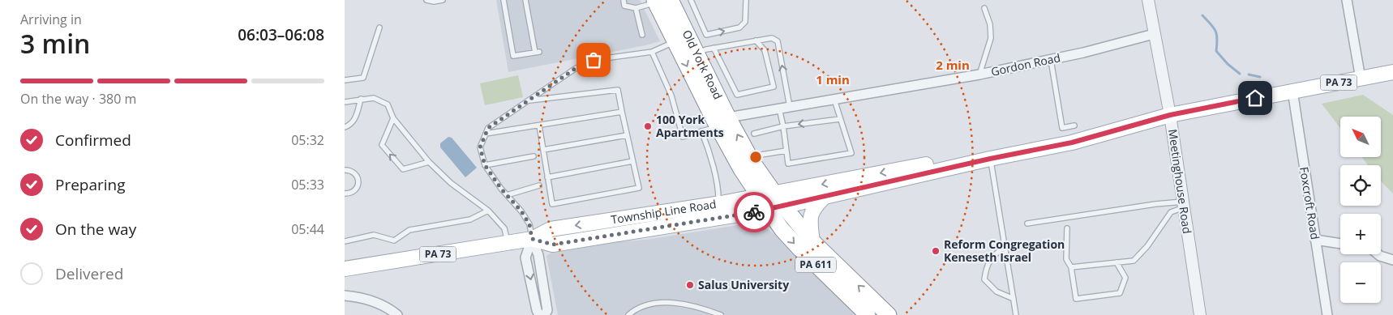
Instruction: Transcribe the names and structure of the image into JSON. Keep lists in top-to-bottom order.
{
  "streets": {
    "highway": ["Old York Road", "PA 611"],
    "main road": ["PA 73", "Township Line Road"],
    "street": ["Gordon Road", "Meetinghouse Road", "Foxcroft Road"]
  },
  "crossings": [
    ["Old York Road", "Gordon Road"],
    ["Old York Road", "Township Line Road"],
    ["Gordon Road", "Meetinghouse Road"],
    ["Meetinghouse Road", "Township Line Road"],
    ["Foxcroft Road", "Township Line Road"]
  ],
  "places": ["100 York Apartments", "Reform Congregation Keneseth Israel", "Salus University"],
  "north": "top left",
  "page": {
    "heading": ["3 min", "Arriving in", "06:03–06:08"],
    "bar": "On the way · 380 m",
    "map_buttons": ["+", "−"],
    "list": [
      ["Confirmed", "05:32"],
      ["Preparing", "05:33"],
      ["On the way", "05:44"],
      "Delivered"
    ]
  },
  "rings": ["2 min", "1 min"]
}
